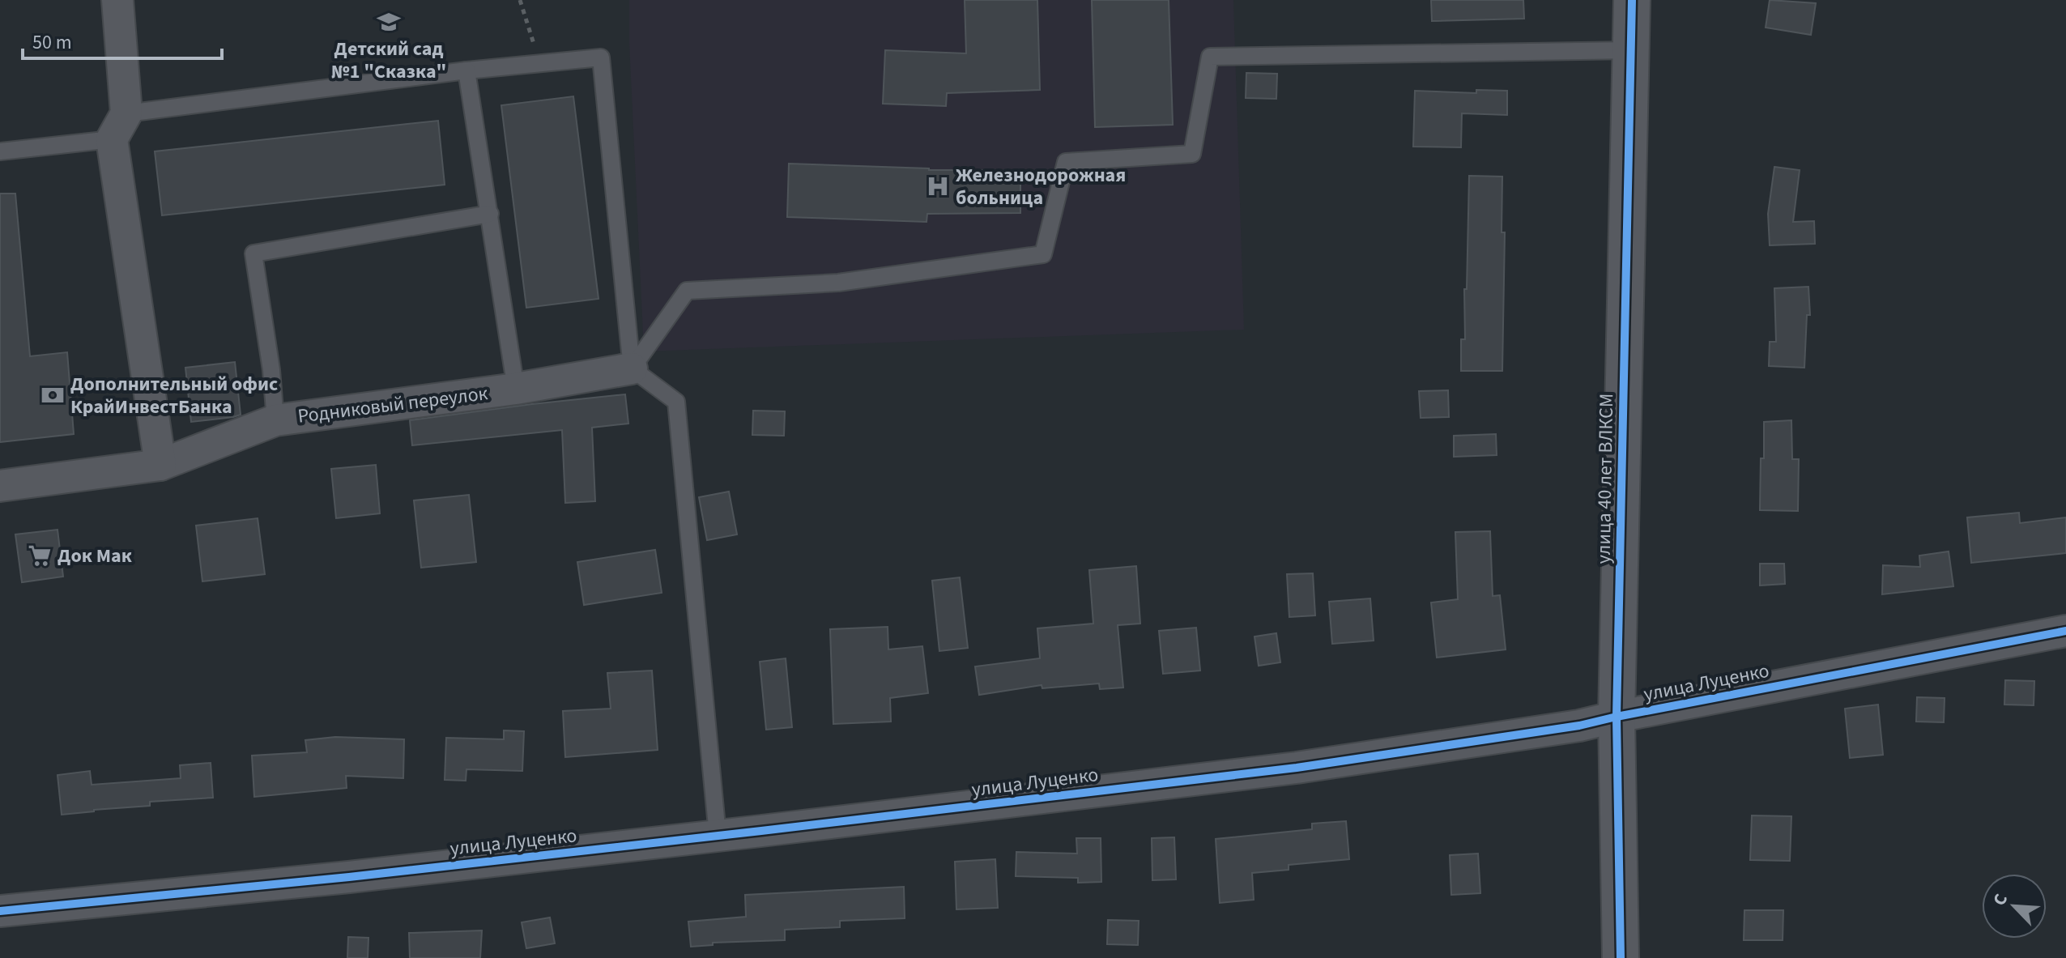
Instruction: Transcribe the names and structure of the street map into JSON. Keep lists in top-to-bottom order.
{
  "streets": {
    "street": ["Родниковый переулок", "улица 40 лет ВЛКСМ", "улица Луценко"]
  },
  "crossings": [
    ["улица 40 лет ВЛКСМ", "улица Луценко"]
  ],
  "places": {
    "school or university": ["Детский сад №1 \"Сказка\""],
    "hospital": ["Железнодорожная больница"],
    "bank": ["Дополнительный офис КрайИнвестБанка"],
    "supermarket": ["Док Мак"]
  },
  "scale_bar": "50 m",
  "north": "top left"
}
